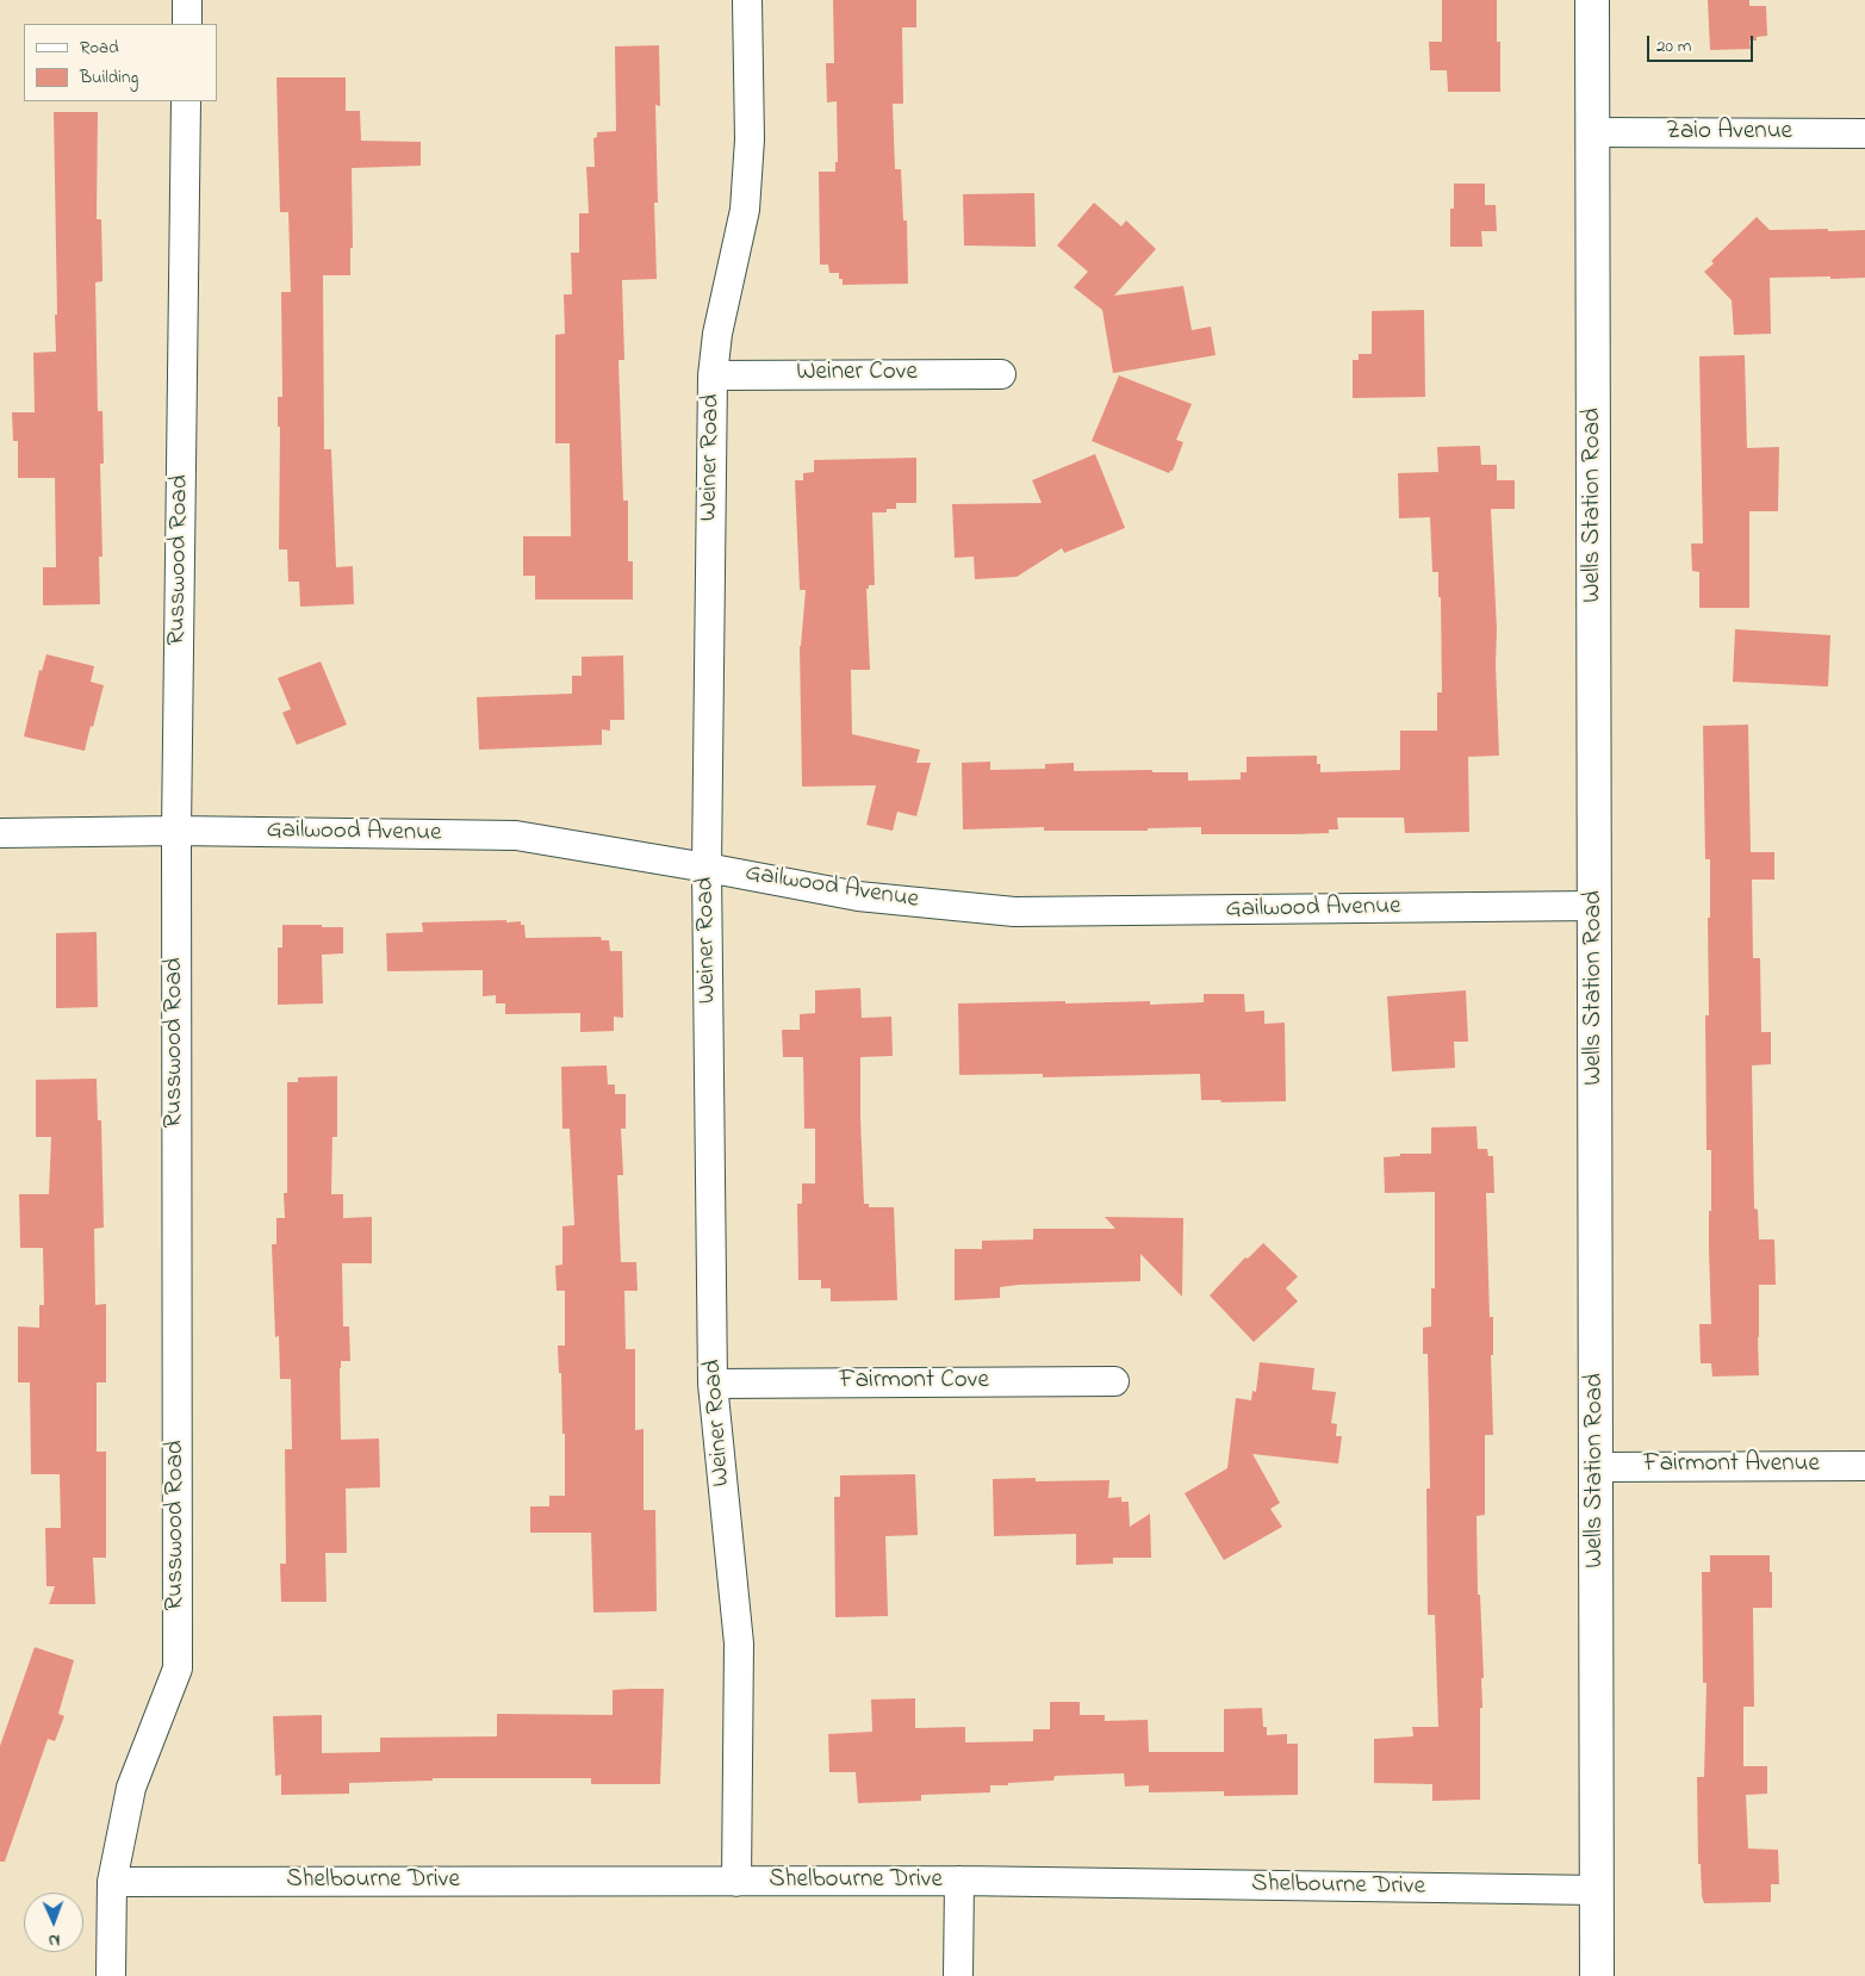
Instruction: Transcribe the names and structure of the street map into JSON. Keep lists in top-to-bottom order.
{
  "streets": {
    "street": [
      "Zaio Avenue",
      "Weiner Cove",
      "Weiner Road",
      "Wells Station Road",
      "Russwood Road",
      "Gailwood Avenue",
      "Fairmont Cove",
      "Fairmont Avenue",
      "Shelbourne Drive"
    ]
  },
  "crossings": [
    ["Zaio Avenue", "Wells Station Road"],
    ["Weiner Cove", "Weiner Road"],
    ["Weiner Road", "Gailwood Avenue"],
    ["Weiner Road", "Fairmont Cove"],
    ["Weiner Road", "Shelbourne Drive"],
    ["Wells Station Road", "Gailwood Avenue"],
    ["Wells Station Road", "Fairmont Avenue"],
    ["Wells Station Road", "Shelbourne Drive"],
    ["Russwood Road", "Gailwood Avenue"],
    ["Russwood Road", "Shelbourne Drive"]
  ],
  "legend": ["Road", "Building"],
  "scale_bar": "20 m",
  "north": "bottom"
}
